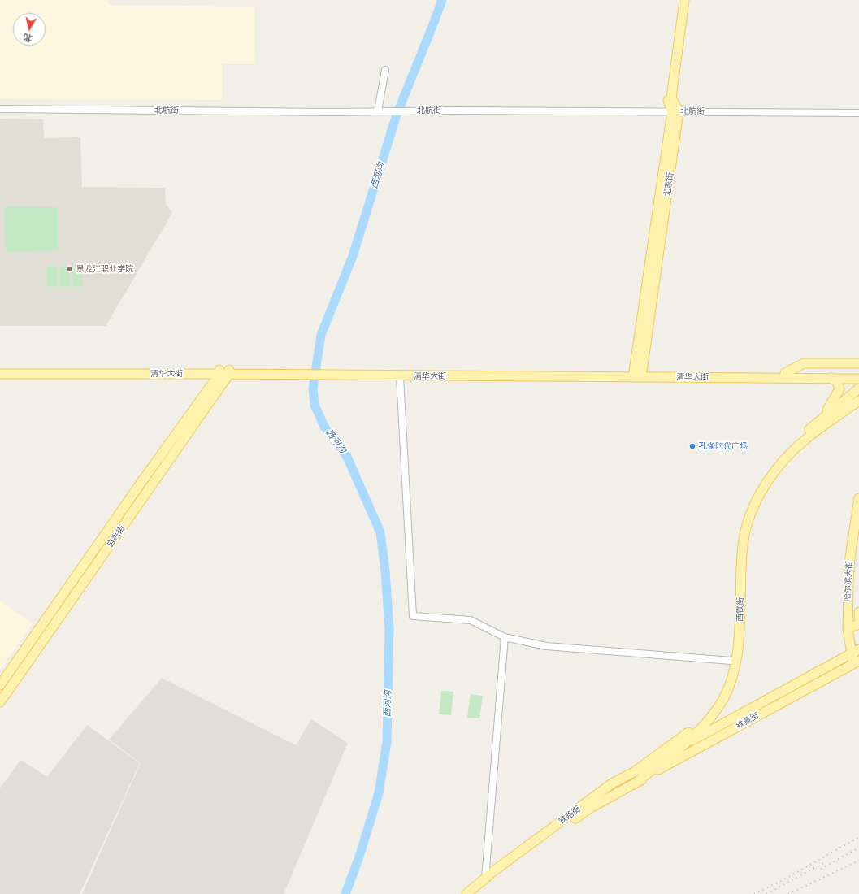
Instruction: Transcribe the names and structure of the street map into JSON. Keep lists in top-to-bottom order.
{
  "streets": {
    "main road": [
      "尤家街",
      "清华大街",
      "自兴街",
      "哈尔滨大街",
      "西铁街",
      "铁景街",
      "铁路街"
    ],
    "street": ["北航街"]
  },
  "crossings": [
    ["北航街", "尤家街"],
    ["尤家街", "清华大街"],
    ["清华大街", "自兴街"],
    ["哈尔滨大街", "铁景街"],
    ["西铁街", "铁景街"],
    ["西铁街", "铁路街"],
    ["铁景街", "铁路街"]
  ],
  "water": ["西河沟"],
  "places": ["黑龙江职业学院", "孔雀时代广场"],
  "north": "bottom"
}
